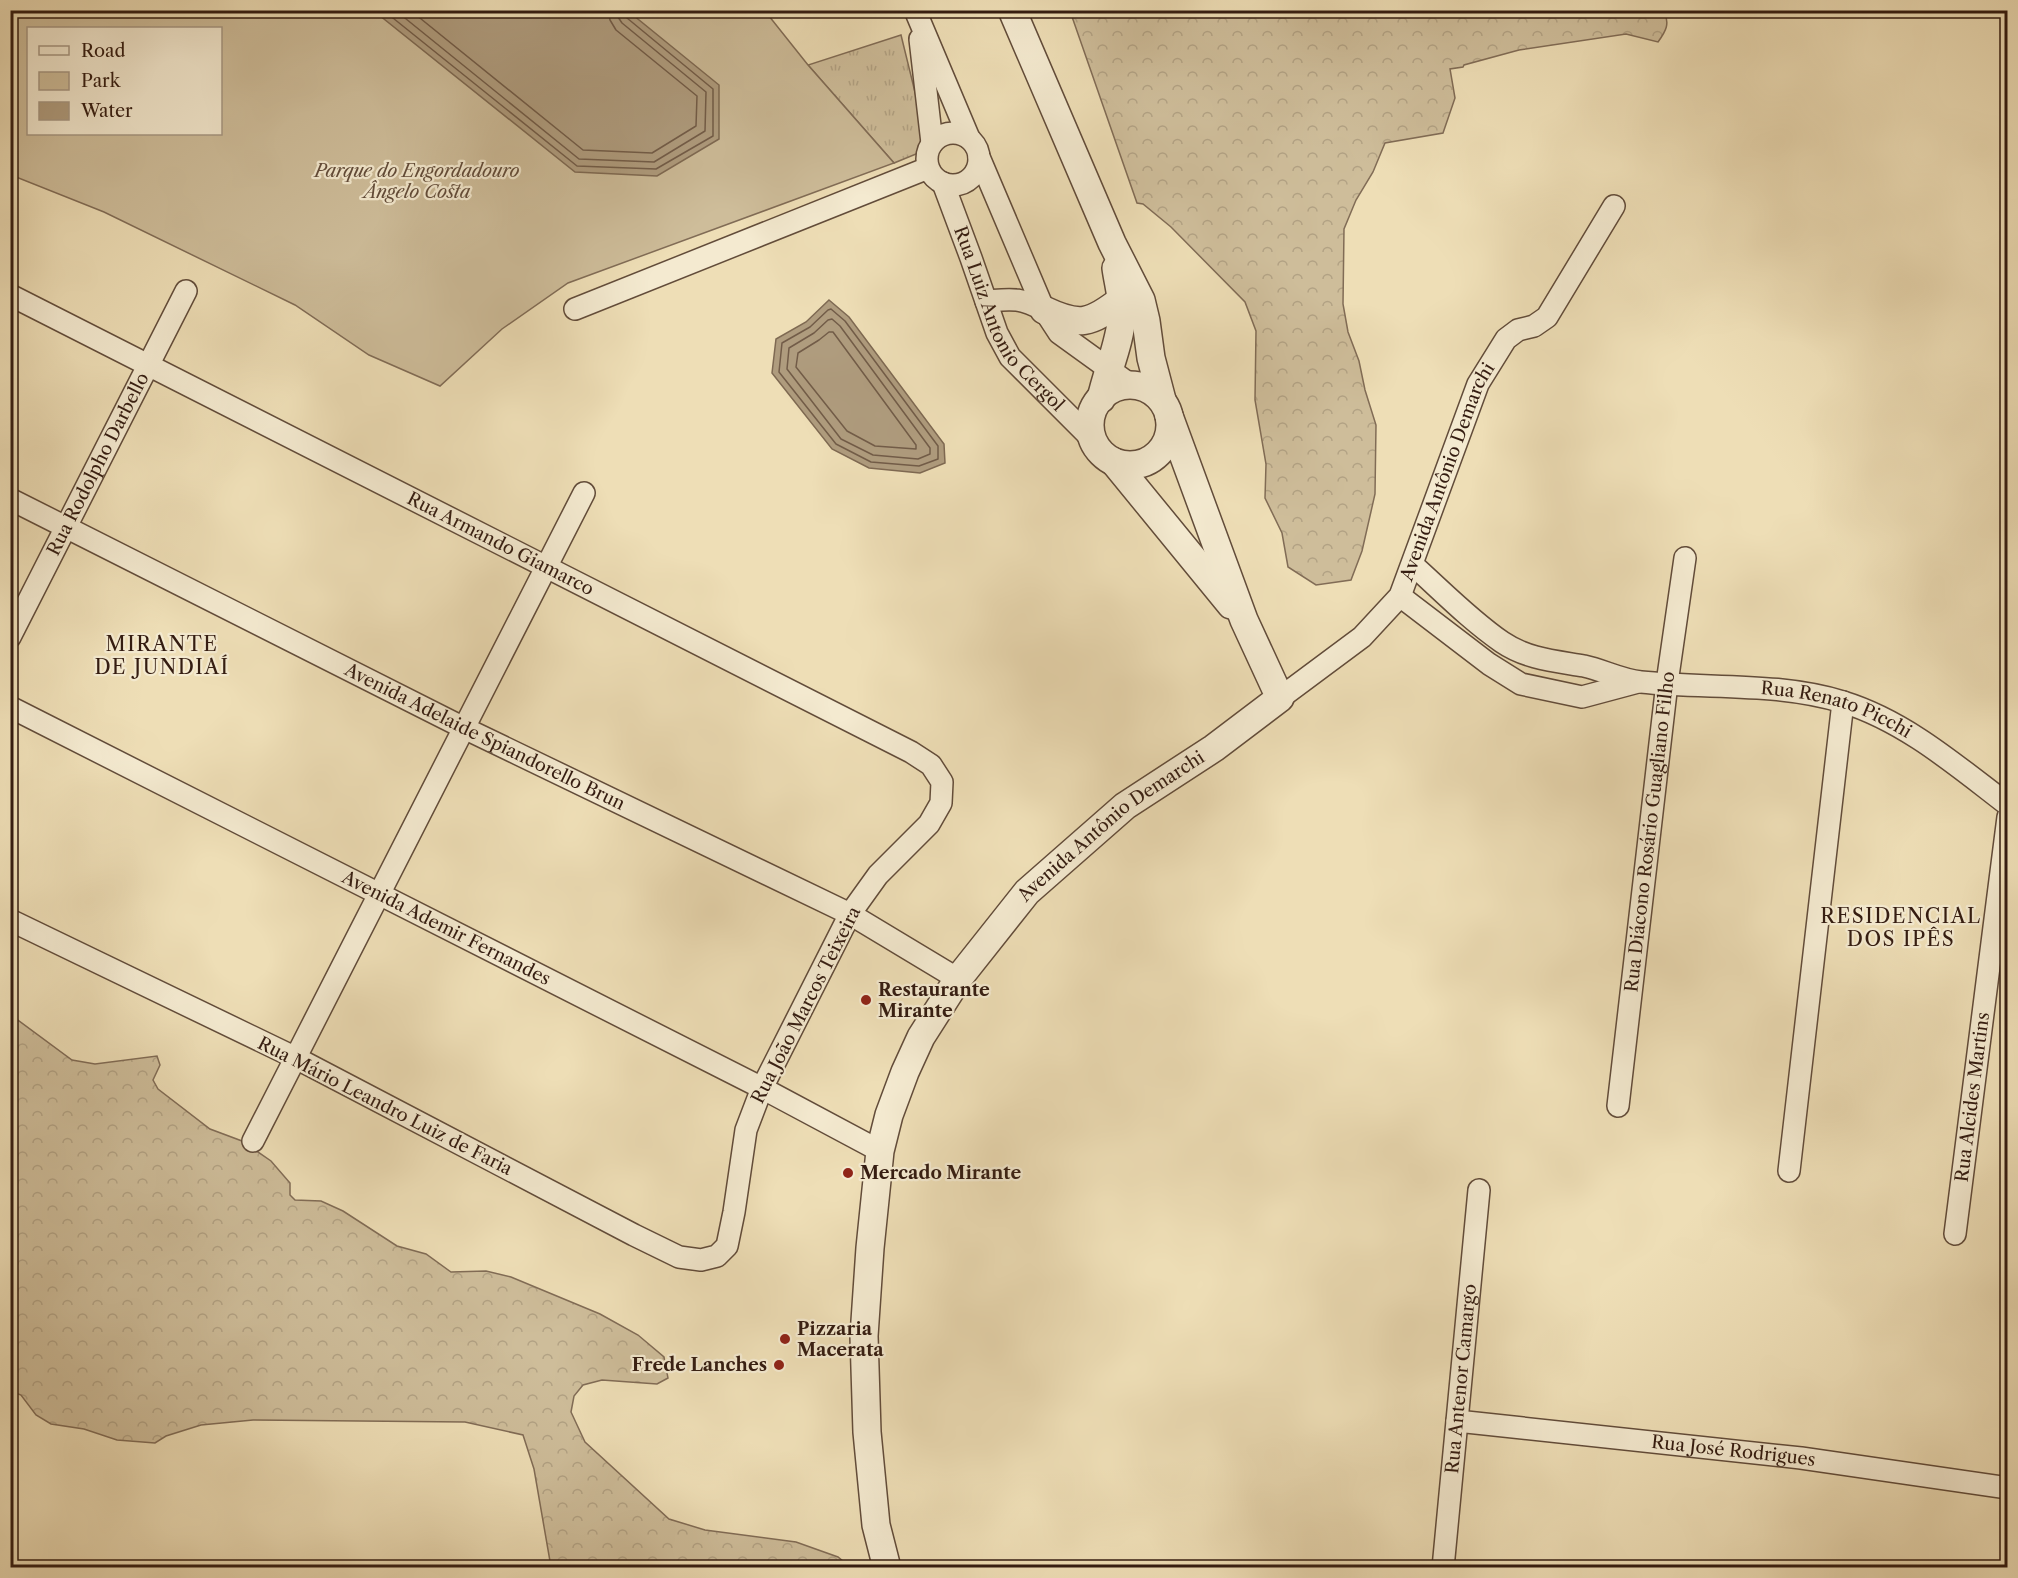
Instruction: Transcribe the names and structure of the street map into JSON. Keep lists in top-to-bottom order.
{
  "streets": {
    "street": [
      "Rua Luiz Antonio Cergol",
      "Rua Rodolpho Darbello",
      "Avenida Antônio Demarchi",
      "Rua Armando Giamarco",
      "Rua Renato Picchi",
      "Avenida Adelaide Spiandorello Brun",
      "Rua Diácono Rosário Guagliano Filho",
      "Avenida Ademir Fernandes",
      "Rua João Marcos Teixeira",
      "Rua Alcides Martins",
      "Rua Mário Leandro Luiz de Faria",
      "Rua Antenor Camargo",
      "Rua José Rodrigues"
    ]
  },
  "crossings": [
    ["Rua Rodolpho Darbello", "Rua Armando Giamarco"],
    ["Rua Rodolpho Darbello", "Avenida Adelaide Spiandorello Brun"],
    ["Avenida Antônio Demarchi", "Rua Renato Picchi"],
    ["Avenida Antônio Demarchi", "Avenida Adelaide Spiandorello Brun"],
    ["Avenida Antônio Demarchi", "Avenida Ademir Fernandes"],
    ["Rua Armando Giamarco", "Rua João Marcos Teixeira"],
    ["Rua Renato Picchi", "Rua Diácono Rosário Guagliano Filho"],
    ["Avenida Adelaide Spiandorello Brun", "Rua João Marcos Teixeira"],
    ["Avenida Ademir Fernandes", "Rua João Marcos Teixeira"],
    ["Rua João Marcos Teixeira", "Rua Mário Leandro Luiz de Faria"],
    ["Rua Antenor Camargo", "Rua José Rodrigues"]
  ],
  "districts": ["MIRANTE DE JUNDIAÍ", "RESIDENCIAL DOS IPÊS"],
  "parks": ["Parque do Engordadouro Ângelo Costa"],
  "places": [
    "Restaurante Mirante",
    "Mercado Mirante",
    "Pizzaria Macerata",
    "Frede Lanches"
  ],
  "legend": ["Road", "Park", "Water"]
}
